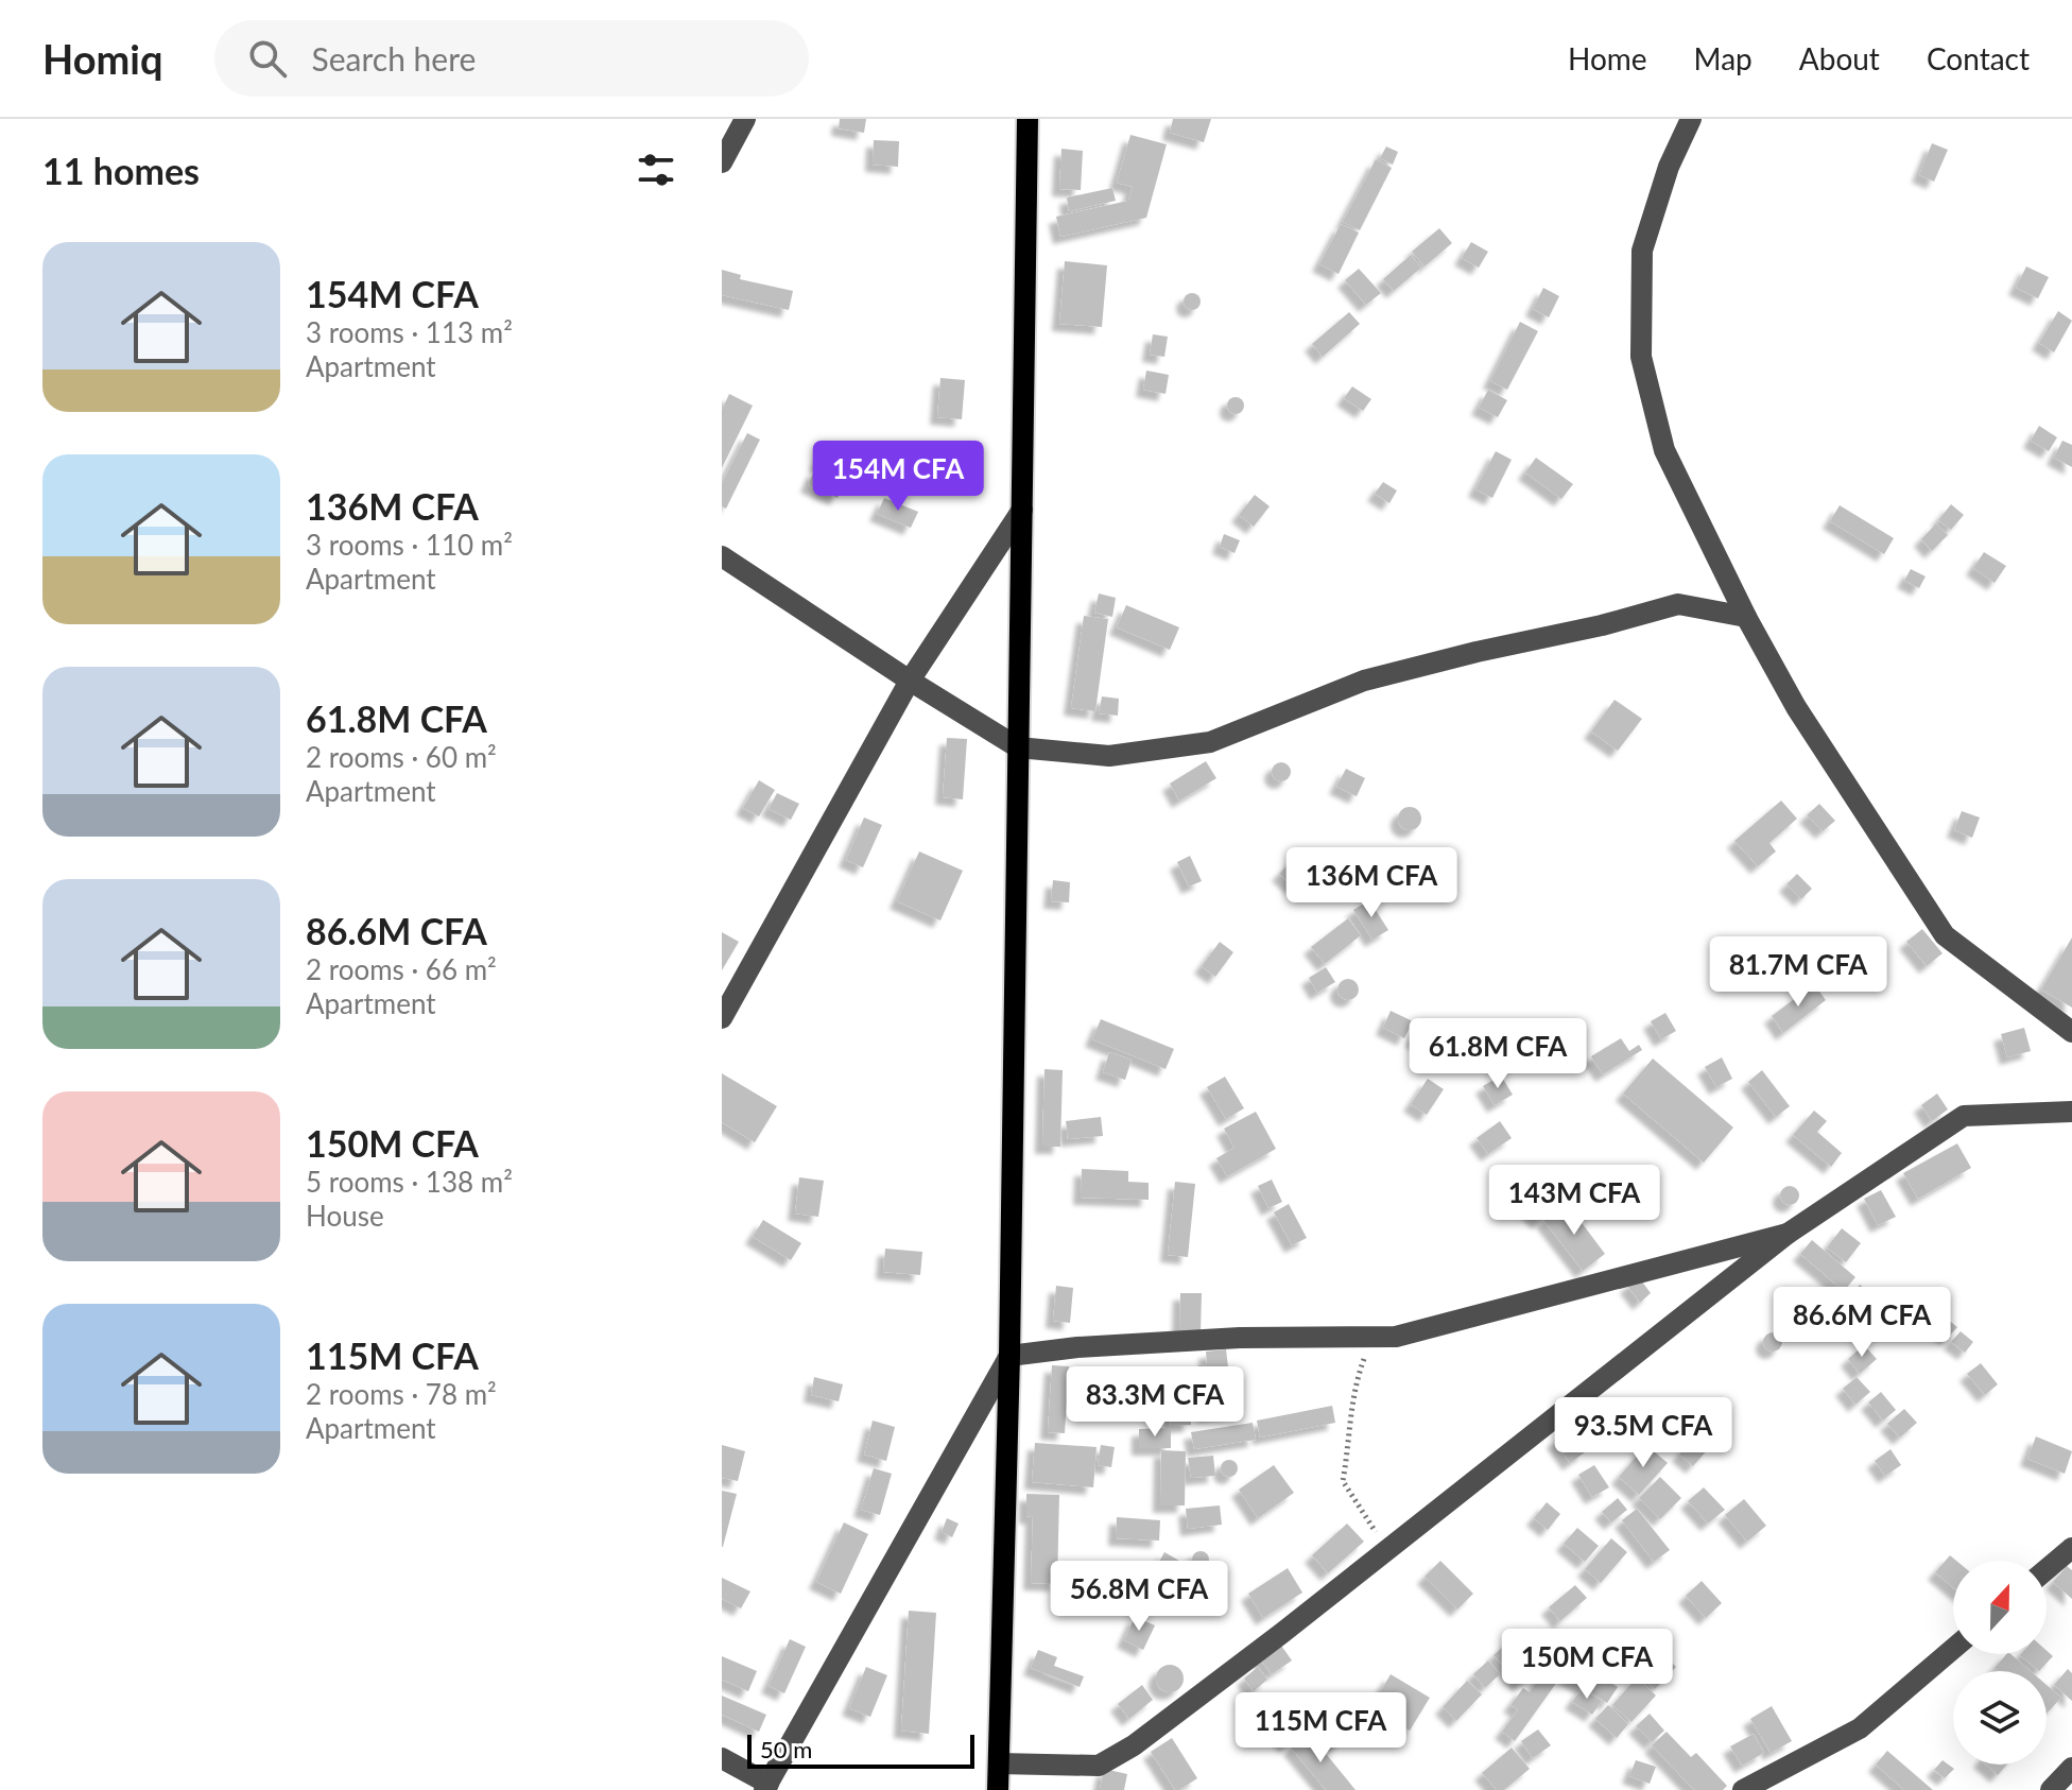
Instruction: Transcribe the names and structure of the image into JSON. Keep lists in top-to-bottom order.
{
  "scale_bar": "50 m",
  "north": "top",
  "page": {
    "header": "Homiq",
    "search": "Search here",
    "nav": [
      "Home",
      "Map",
      "About",
      "Contact"
    ],
    "heading": "11 homes",
    "list": [
      {
        "name": "154M CFA",
        "note": "3 rooms · 113 m² · Apartment"
      },
      {
        "name": "136M CFA",
        "note": "3 rooms · 110 m² · Apartment"
      },
      {
        "name": "61.8M CFA",
        "note": "2 rooms · 60 m² · Apartment"
      },
      {
        "name": "86.6M CFA",
        "note": "2 rooms · 66 m² · Apartment"
      },
      {
        "name": "150M CFA",
        "note": "5 rooms · 138 m² · House"
      },
      {
        "name": "115M CFA",
        "note": "2 rooms · 78 m² · Apartment"
      }
    ],
    "price": [
      "154M CFA",
      "136M CFA",
      "81.7M CFA",
      "61.8M CFA",
      "143M CFA",
      "86.6M CFA",
      "83.3M CFA",
      "93.5M CFA",
      "56.8M CFA",
      "150M CFA",
      "115M CFA"
    ],
    "scale": "50 m"
  }
}
